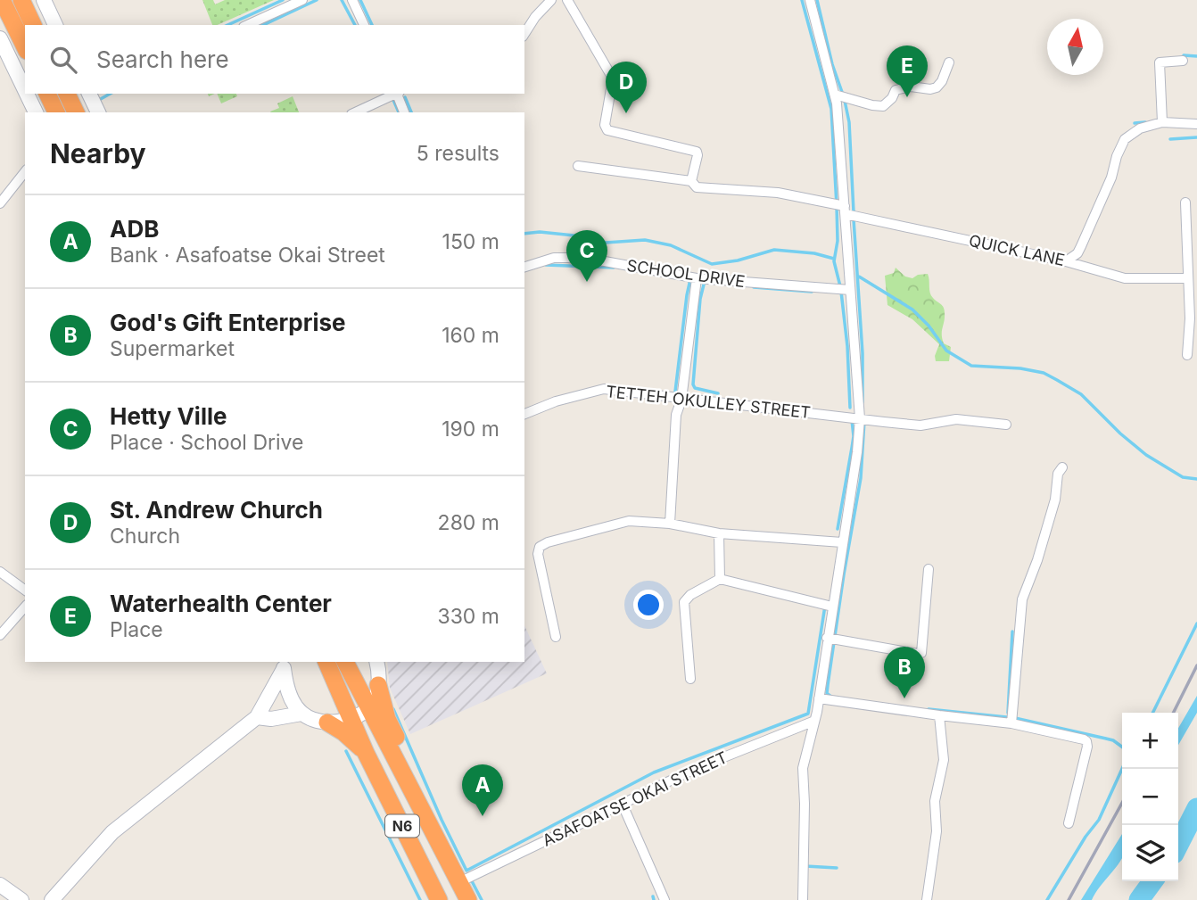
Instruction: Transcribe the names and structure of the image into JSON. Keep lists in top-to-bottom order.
{
  "streets": {
    "highway": ["N6"],
    "street": [
      "QUICK LANE",
      "SCHOOL DRIVE",
      "TETTEH OKULLEY STREET",
      "ASAFOATSE OKAI STREET"
    ]
  },
  "crossings": [
    ["ASAFOATSE OKAI STREET", "N6"]
  ],
  "north": "top",
  "page": {
    "search": "Search here",
    "pins": [
      "E",
      "D",
      "C",
      "B",
      "A"
    ],
    "heading": ["Nearby", "5 results"],
    "list": [
      {
        "mark": "A",
        "name": "ADB",
        "note": "Bank · Asafoatse Okai Street",
        "value": "150 m"
      },
      {
        "mark": "B",
        "name": "God's Gift Enterprise",
        "note": "Supermarket",
        "value": "160 m"
      },
      {
        "mark": "C",
        "name": "Hetty Ville",
        "note": "Place · School Drive",
        "value": "190 m"
      },
      {
        "mark": "D",
        "name": "St. Andrew Church",
        "note": "Church",
        "value": "280 m"
      },
      {
        "mark": "E",
        "name": "Waterhealth Center",
        "note": "Place",
        "value": "330 m"
      }
    ],
    "map_buttons": ["+", "−"]
  }
}
